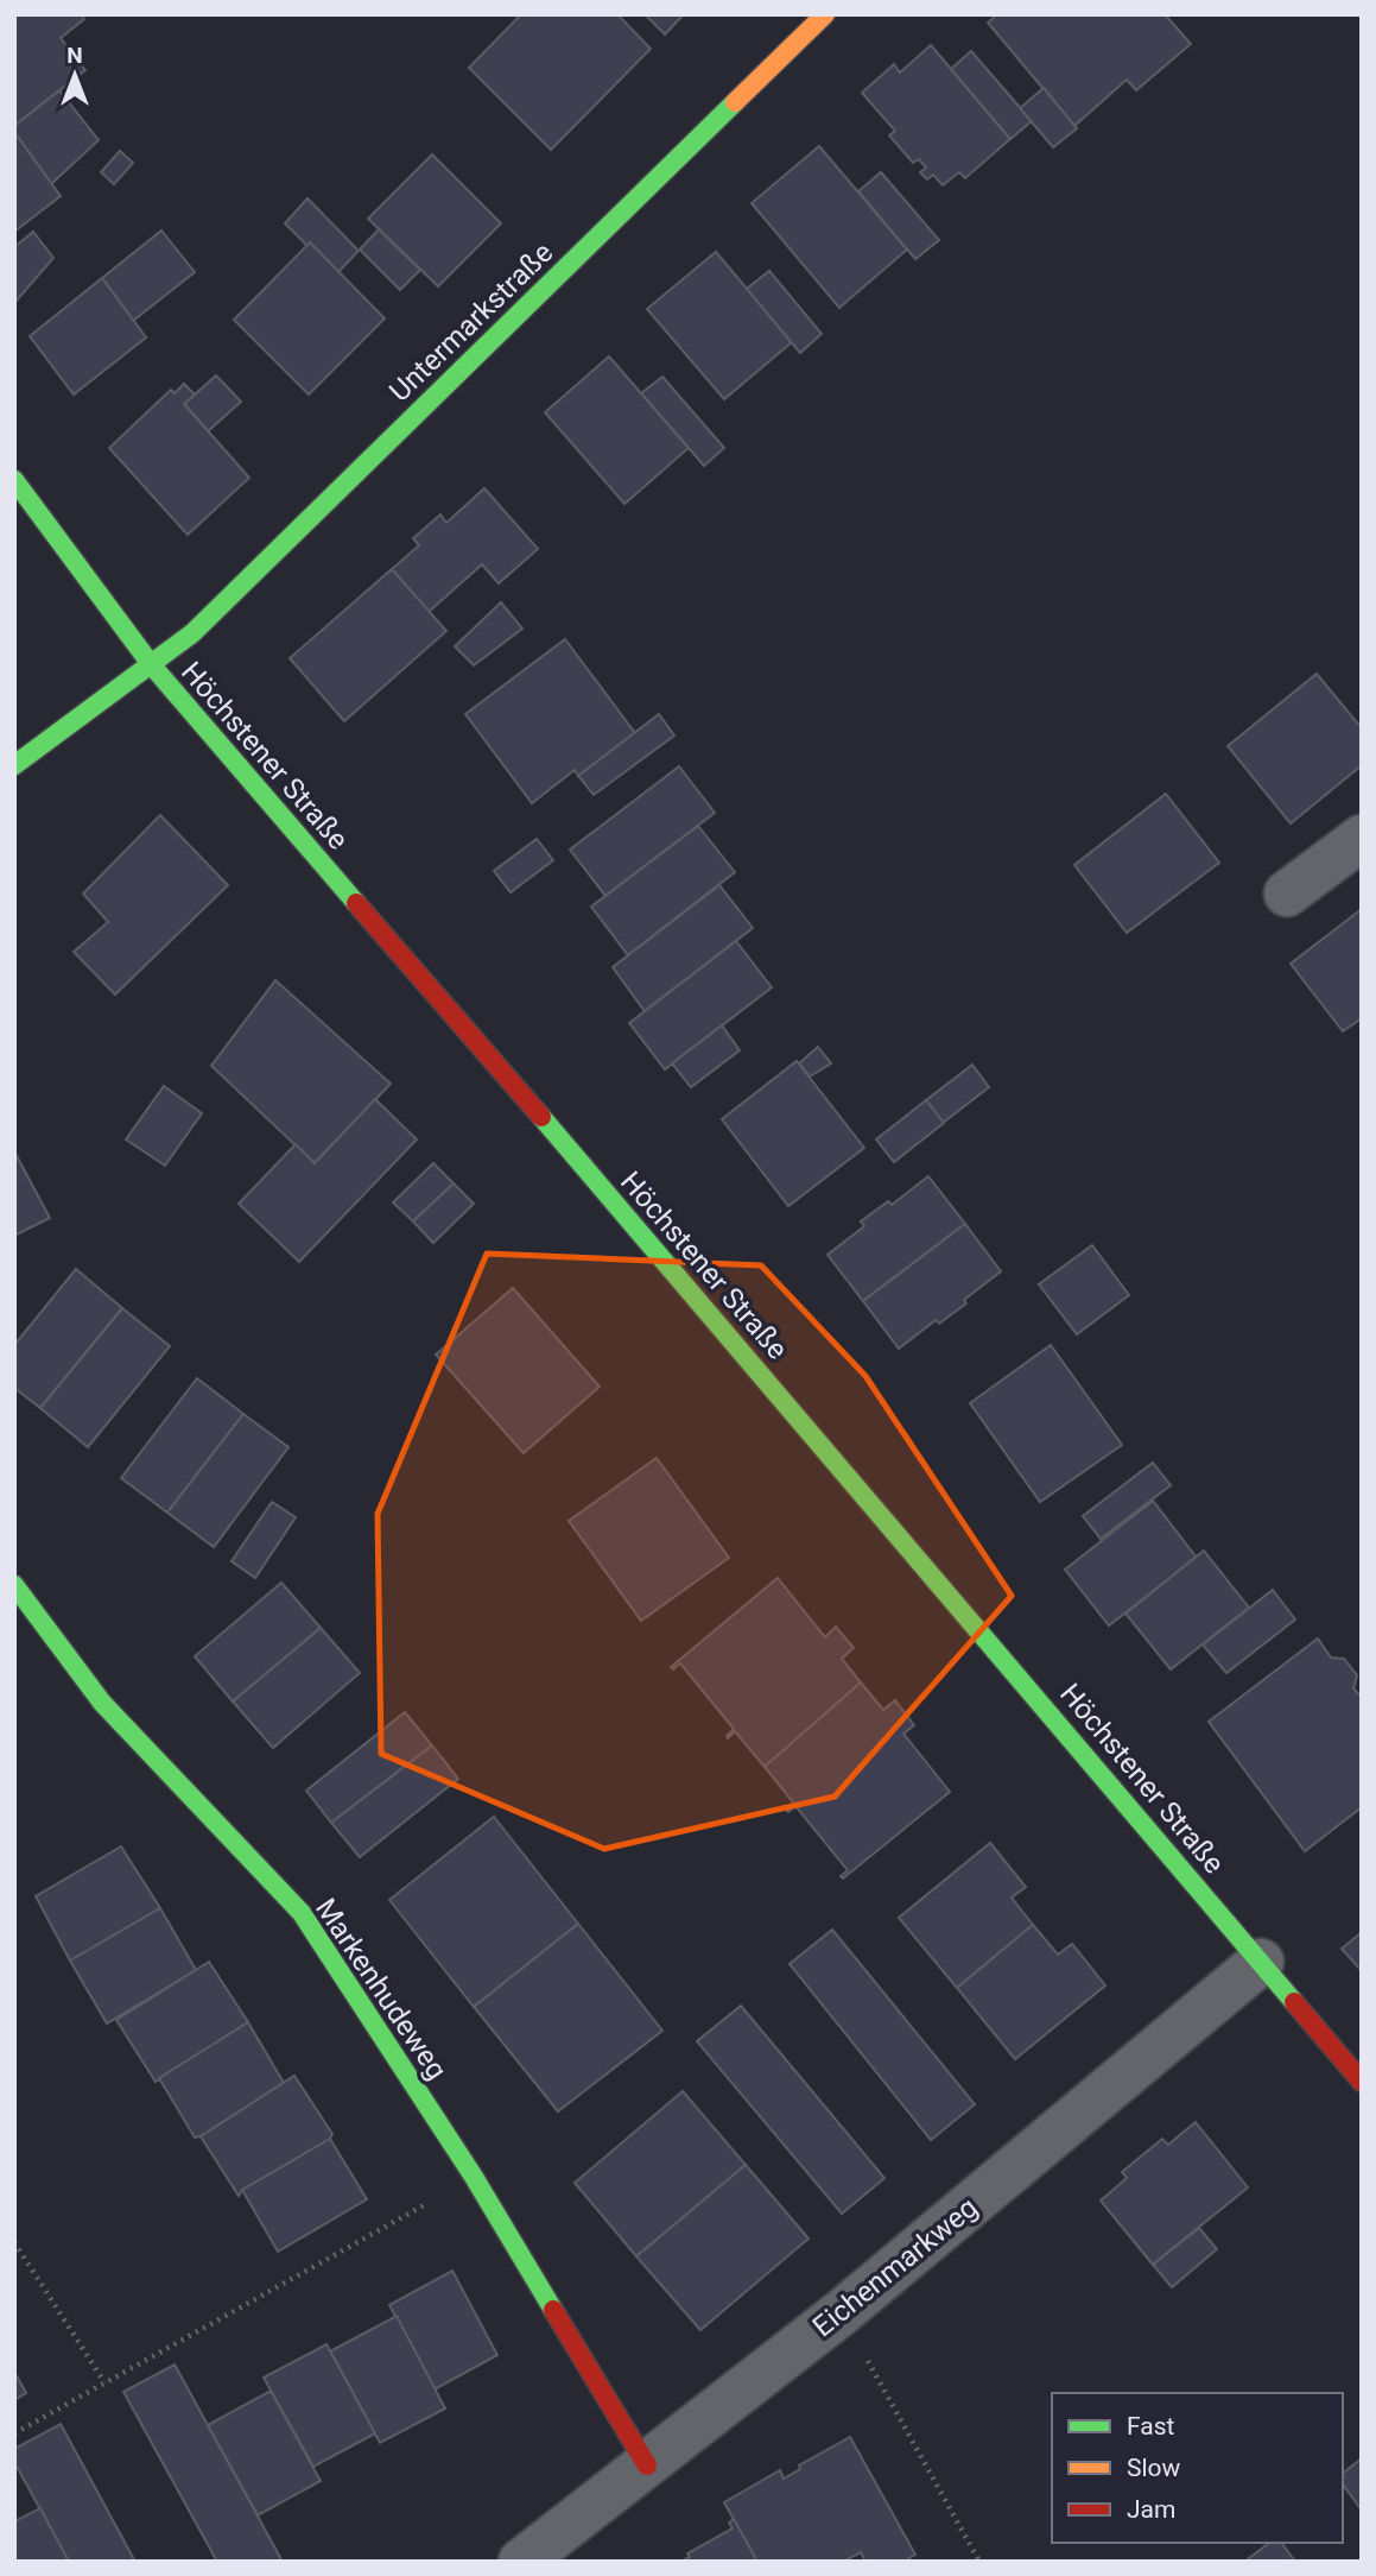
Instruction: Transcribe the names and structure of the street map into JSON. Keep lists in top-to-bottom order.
{
  "streets": {
    "street": [
      "Untermarkstraße",
      "Höchstener Straße",
      "Markenhudeweg",
      "Eichenmarkweg"
    ]
  },
  "crossings": [
    ["Untermarkstraße", "Höchstener Straße"],
    ["Höchstener Straße", "Eichenmarkweg"],
    ["Markenhudeweg", "Eichenmarkweg"]
  ],
  "legend": ["Fast", "Slow", "Jam"],
  "north": "top"
}
